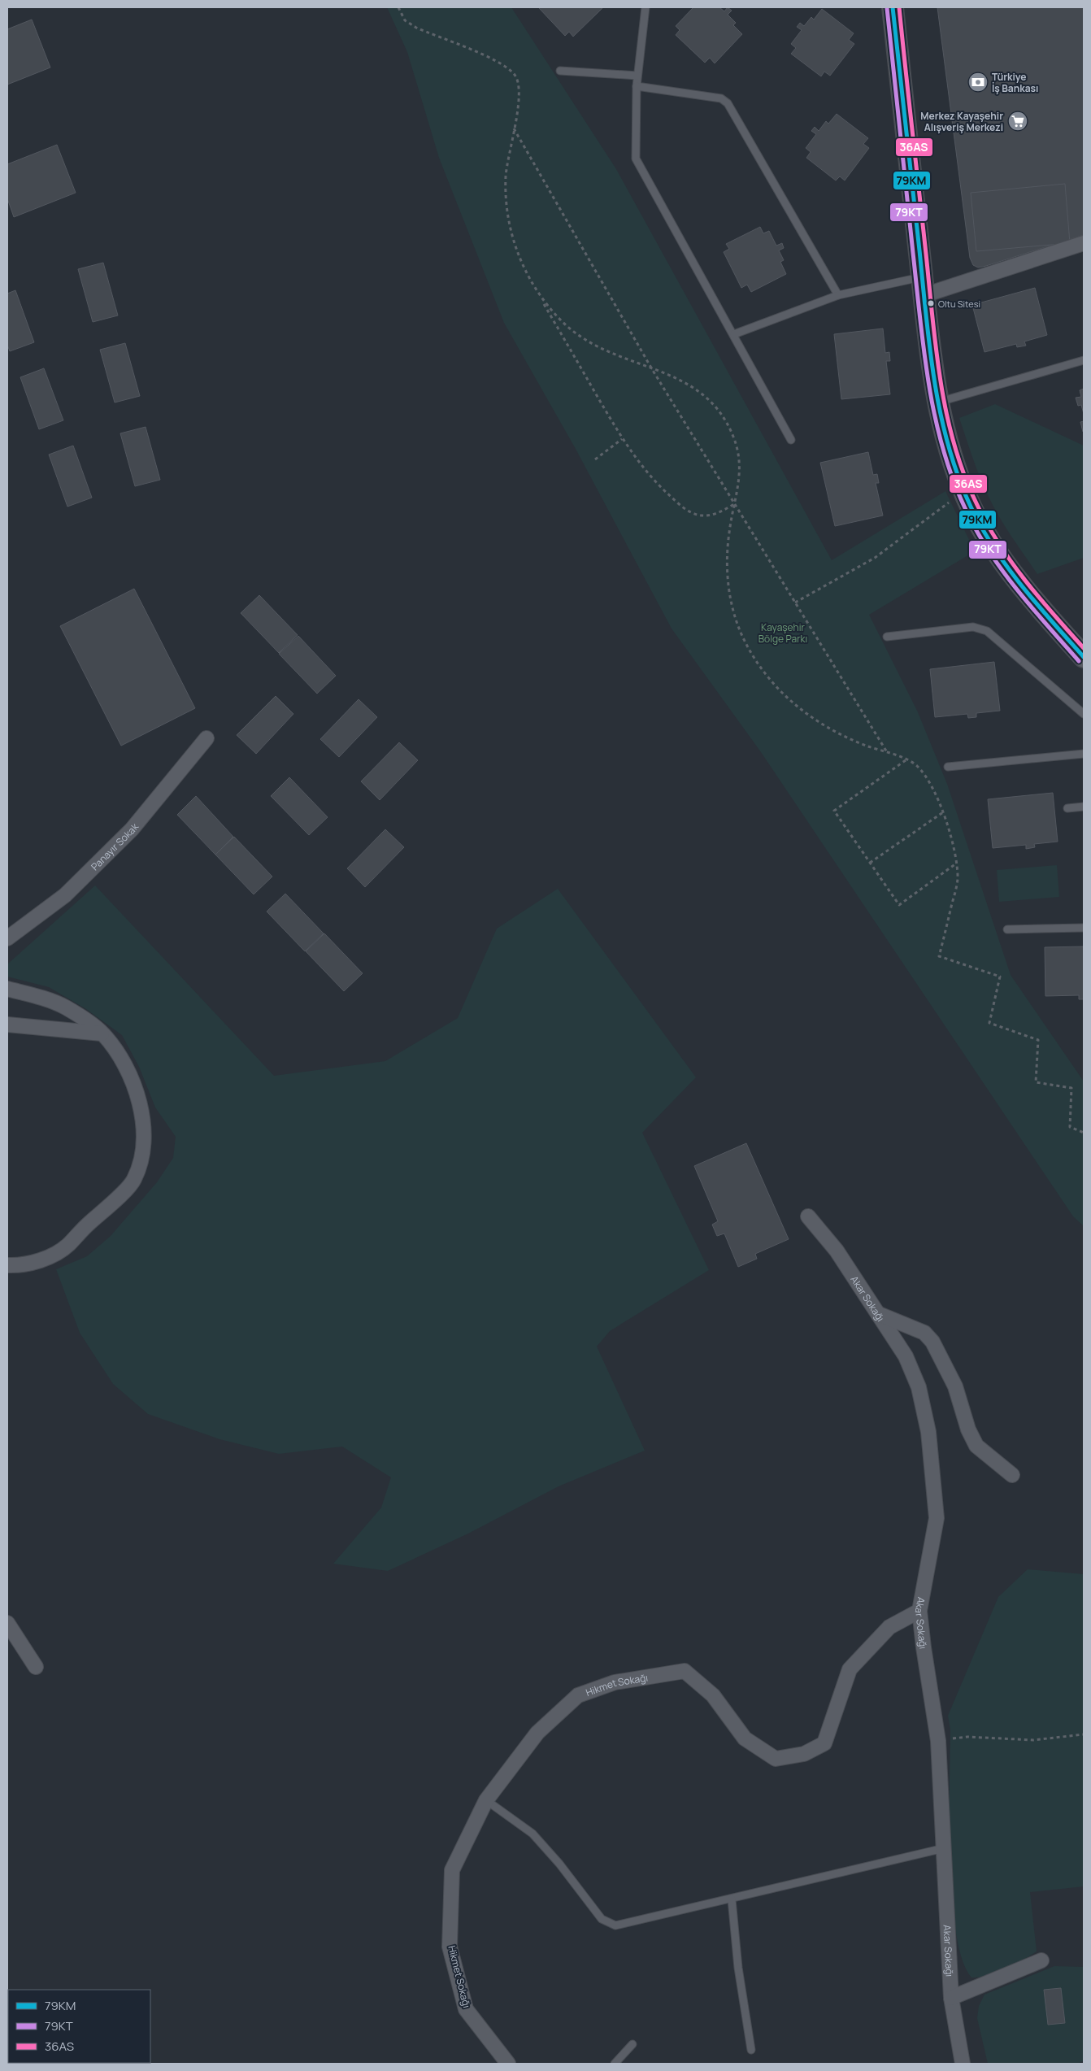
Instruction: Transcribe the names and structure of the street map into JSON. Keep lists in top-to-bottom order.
{
  "streets": {
    "street": ["Panayır Sokak", "Akar Sokağı", "Hikmet Sokağı"]
  },
  "crossings": [
    ["Akar Sokağı", "Hikmet Sokağı"]
  ],
  "parks": ["Kayaşehir Bölge Parkı"],
  "places": {
    "bank": ["Türkiye İş Bankası"],
    "supermarket": ["Merkez Kayaşehir Alışveriş Merkezi"],
    "other": ["Oltu Sitesi"]
  },
  "lines": ["transit line 79KM", "transit line 36AS", "transit line 79KT"],
  "legend": ["79KM", "79KT", "36AS"]
}
